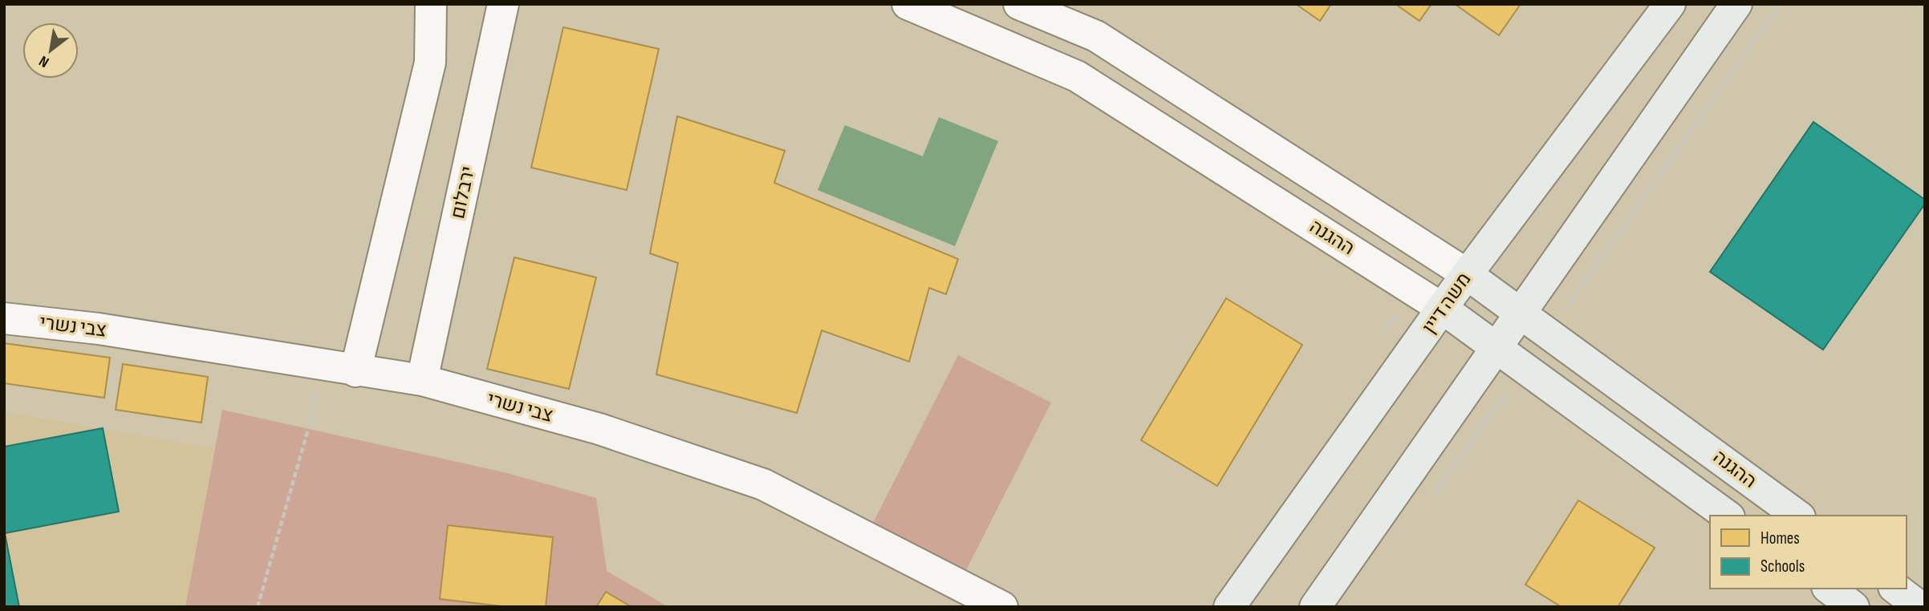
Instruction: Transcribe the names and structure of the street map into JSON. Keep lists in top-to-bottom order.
{
  "streets": {
    "street": [
      "ירבלום",
      "ההגנה",
      "משה דיין",
      "צבי נשרי"
    ]
  },
  "crossings": [
    ["ירבלום", "צבי נשרי"],
    ["ההגנה", "משה דיין"]
  ],
  "legend": ["Homes", "Schools"],
  "north": "bottom left"
}
